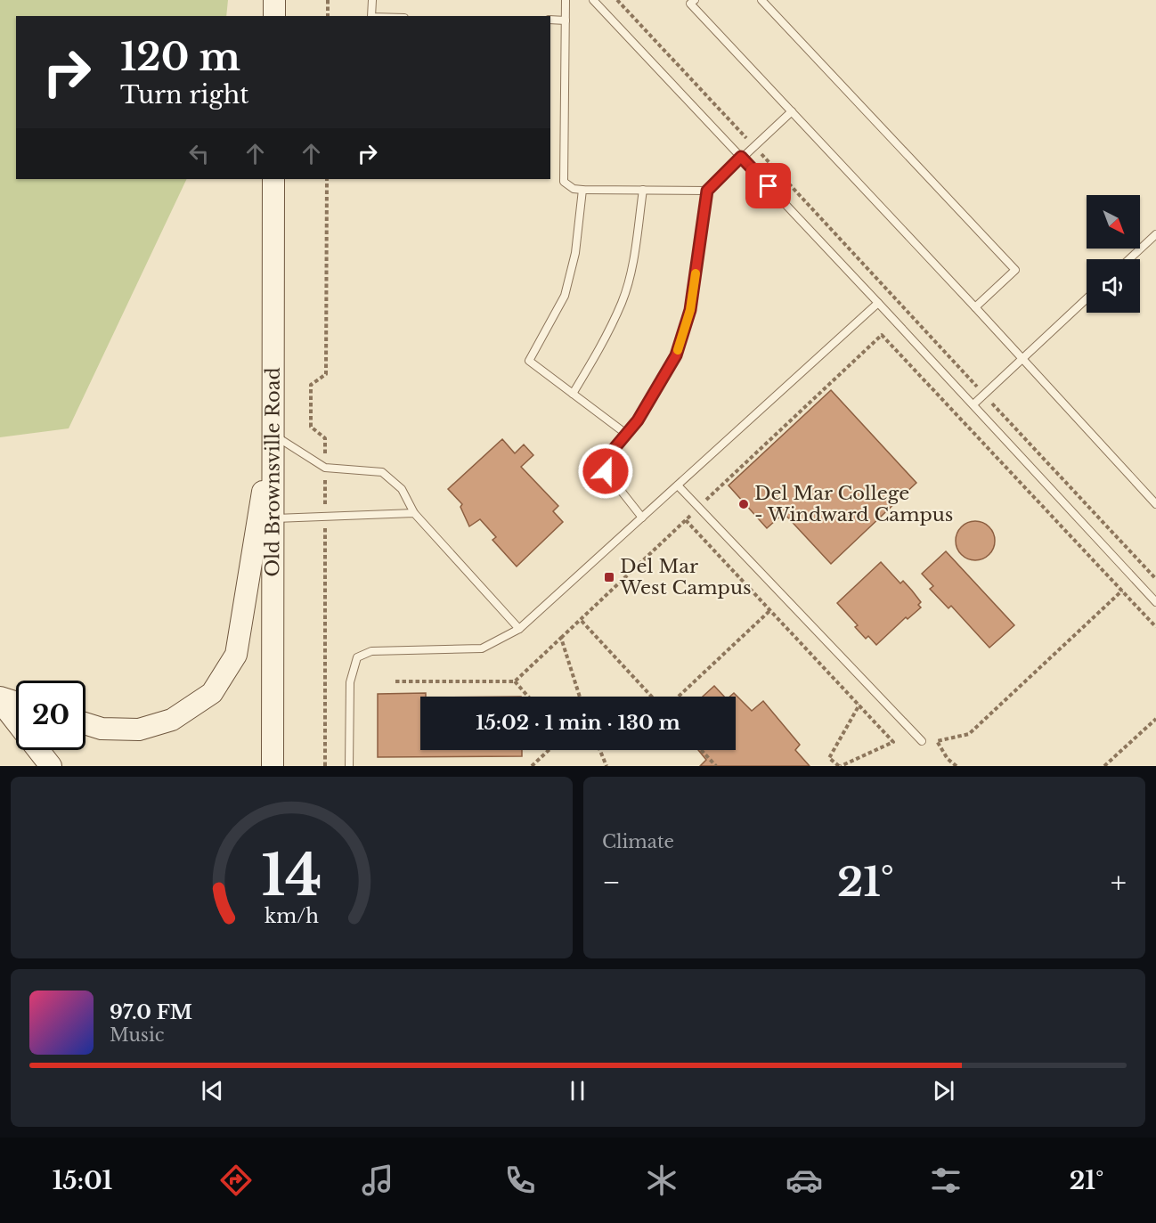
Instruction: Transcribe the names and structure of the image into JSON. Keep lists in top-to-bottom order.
{
  "streets": {
    "main road": ["Old Brownsville Road"]
  },
  "places": {
    "other": ["Del Mar College - Windward Campus"],
    "transit": ["Del Mar West Campus"]
  },
  "north": "bottom right",
  "page": {
    "turn": ["120 m", "Turn right"],
    "limit": "20",
    "trip": "15:02 · 1 min · 130 m",
    "tile": "Climate",
    "heat": ["−", "21°", "+"],
    "song": ["97.0 FM", "Music"],
    "tabs": ["15:01", "21°"],
    "gauge": ["14", "km/h"]
  }
}
